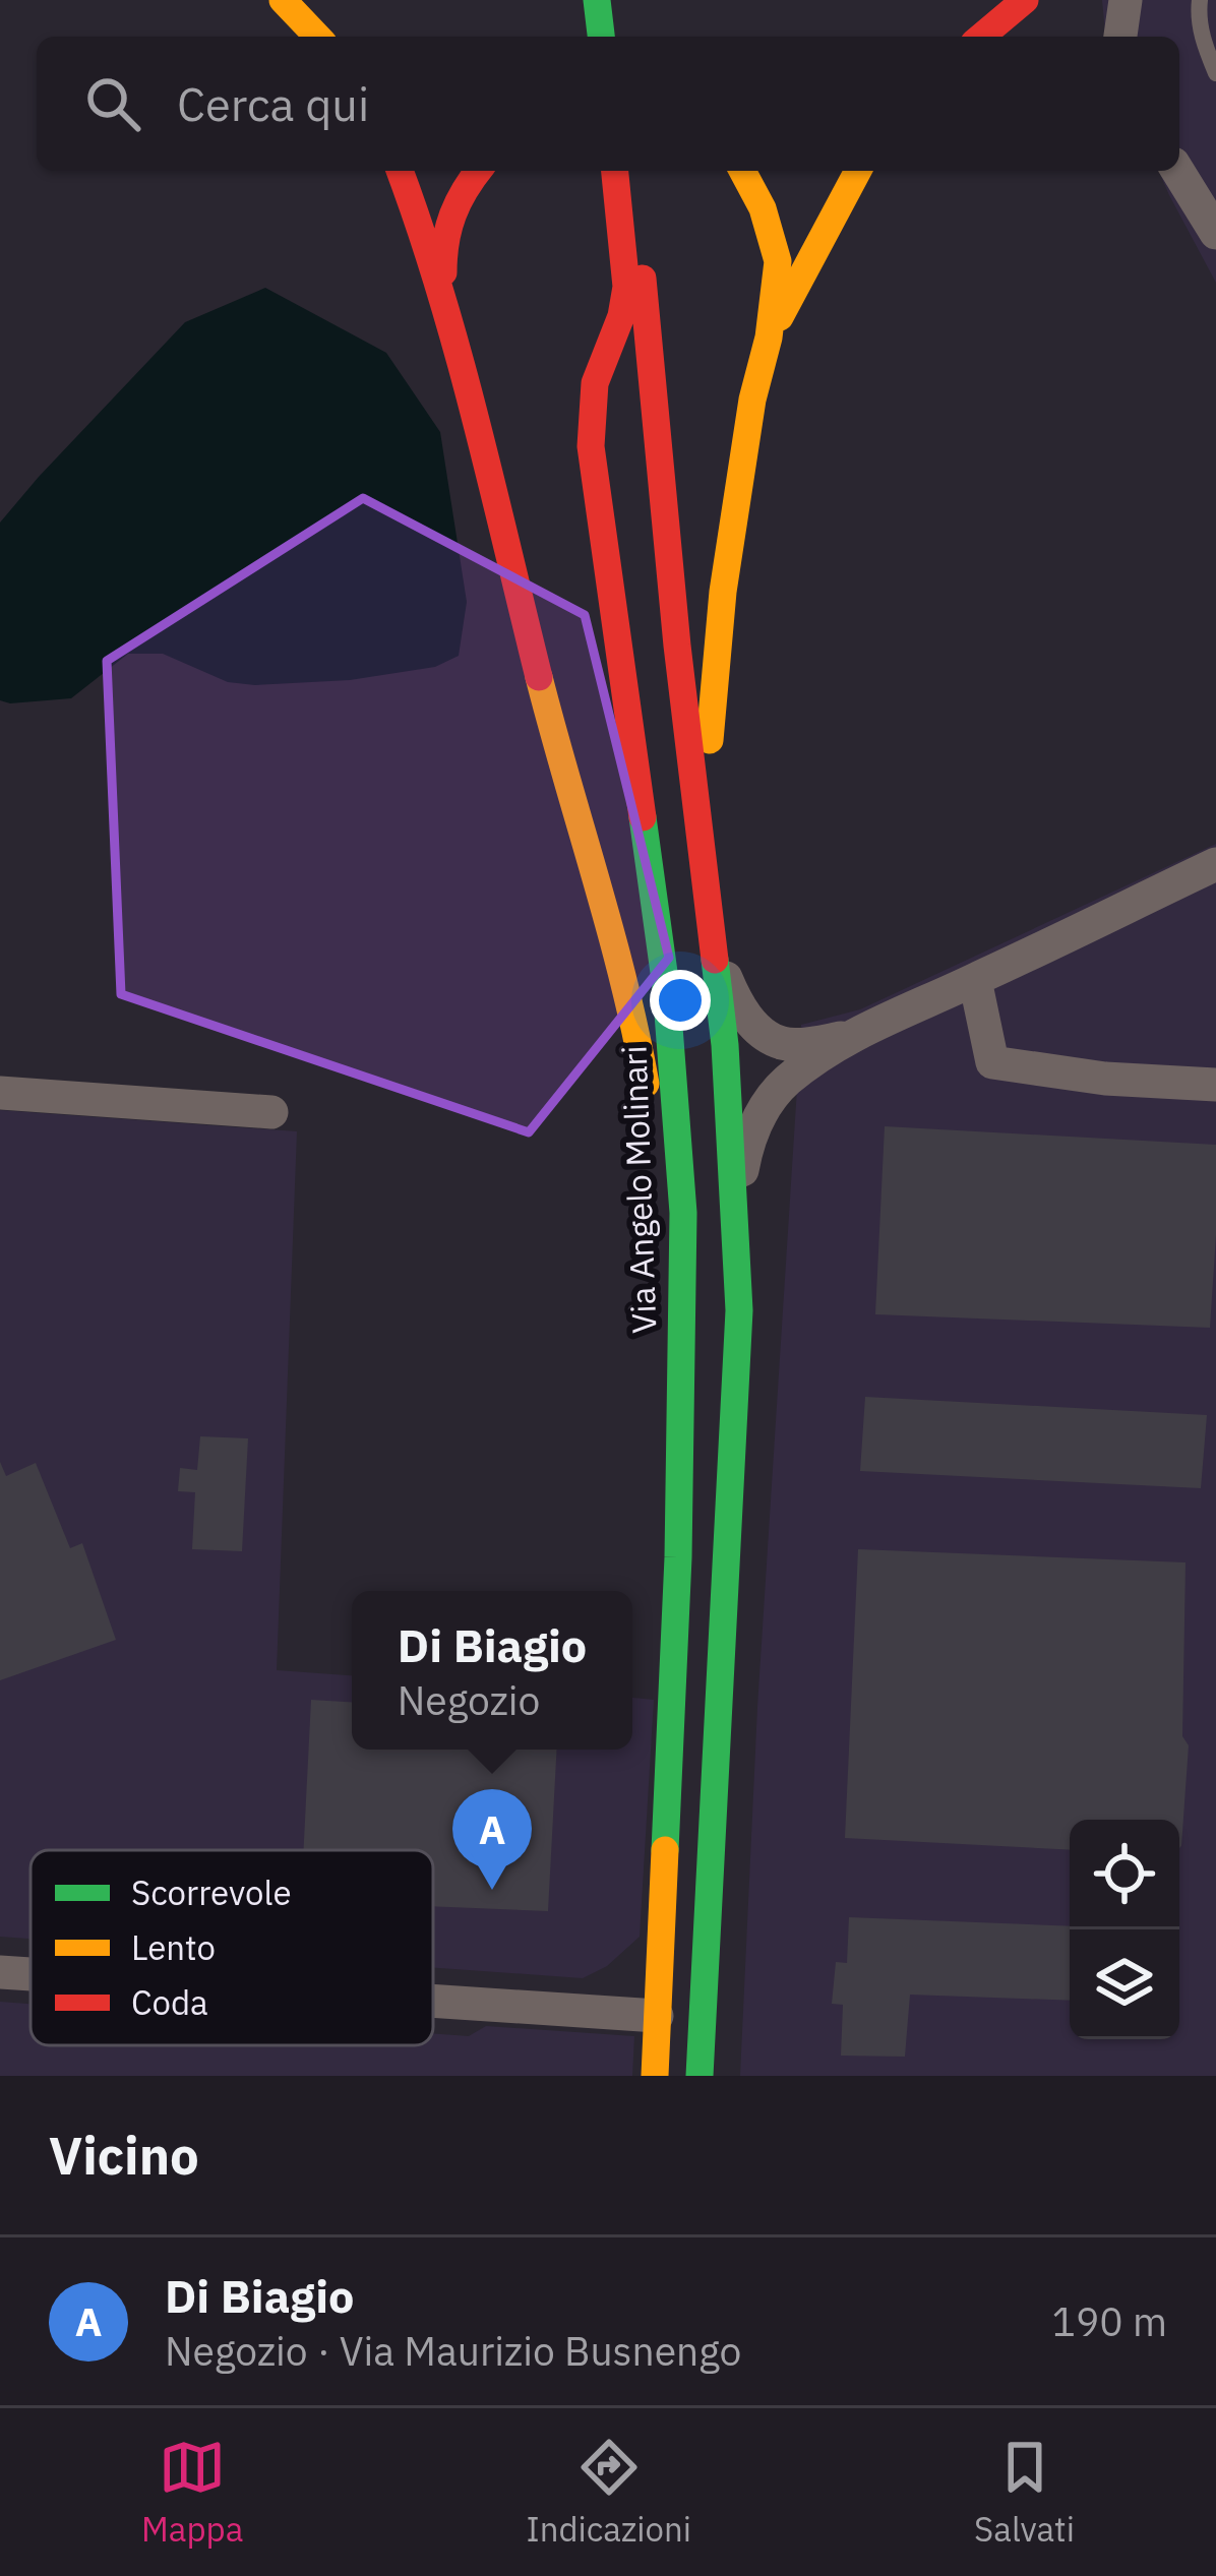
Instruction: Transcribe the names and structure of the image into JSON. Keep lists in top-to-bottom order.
{
  "streets": {
    "street": ["Via Angelo Molinari"]
  },
  "legend": ["Scorrevole", "Lento", "Coda"],
  "page": {
    "search": "Cerca qui",
    "popup": ["Di Biagio", "Negozio"],
    "pins": "A",
    "heading": "Vicino",
    "list": [
      {
        "mark": "A",
        "name": "Di Biagio",
        "note": "Negozio · Via Maurizio Busnengo",
        "value": "190 m"
      }
    ],
    "nav": ["Mappa", "Indicazioni", "Salvati"]
  }
}
